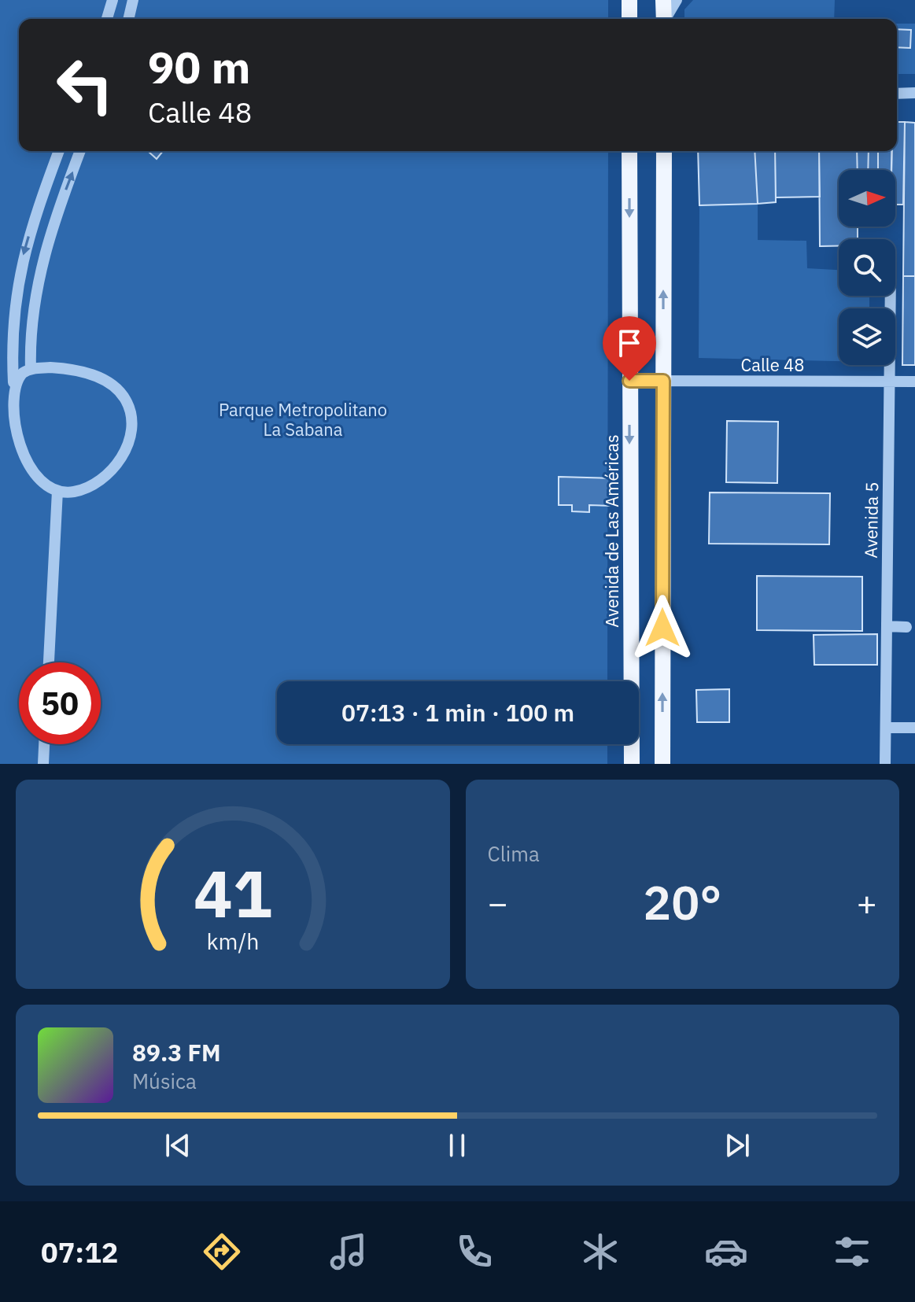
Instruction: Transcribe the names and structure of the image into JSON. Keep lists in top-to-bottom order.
{
  "streets": {
    "main road": ["Avenida de Las Américas"],
    "street": ["Calle 48", "Avenida 5"]
  },
  "crossings": [
    ["Calle 48", "Avenida 5"],
    ["Calle 48", "Avenida de Las Américas"]
  ],
  "parks": ["Parque Metropolitano La Sabana"],
  "north": "right",
  "page": {
    "turn": ["90 m", "Calle 48"],
    "limit": "50",
    "trip": "07:13 · 1 min · 100 m",
    "tile": "Clima",
    "heat": ["−", "20°", "+"],
    "song": ["89.3 FM", "Música"],
    "tabs": "07:12",
    "gauge": ["41", "km/h"]
  }
}
